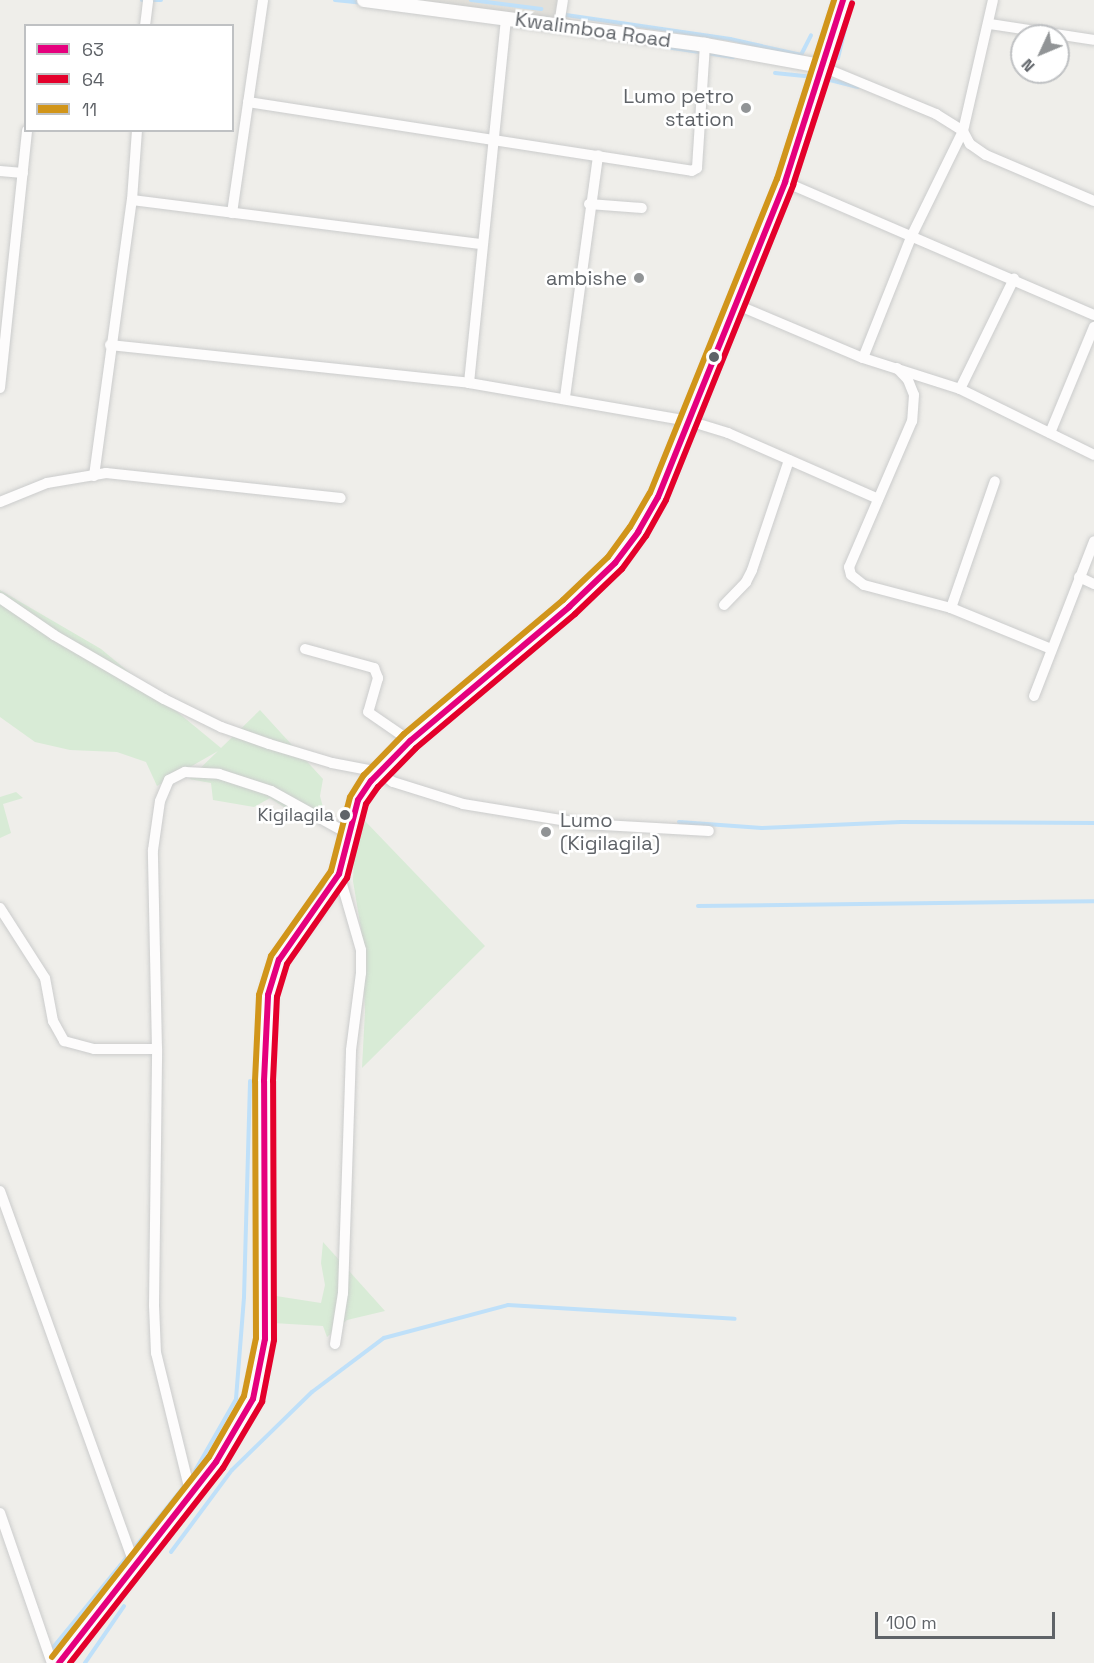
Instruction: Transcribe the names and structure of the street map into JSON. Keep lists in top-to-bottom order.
{
  "streets": {
    "main road": ["Kwalimboa Road"]
  },
  "places": [
    "Lumo petro station",
    "ambishe",
    "Kigilagila",
    "Lumo (Kigilagila)"
  ],
  "lines": ["transit line 63", "transit line 11", "transit line 64"],
  "legend": ["63", "64", "11"],
  "scale_bar": "100 m",
  "north": "bottom left"
}
